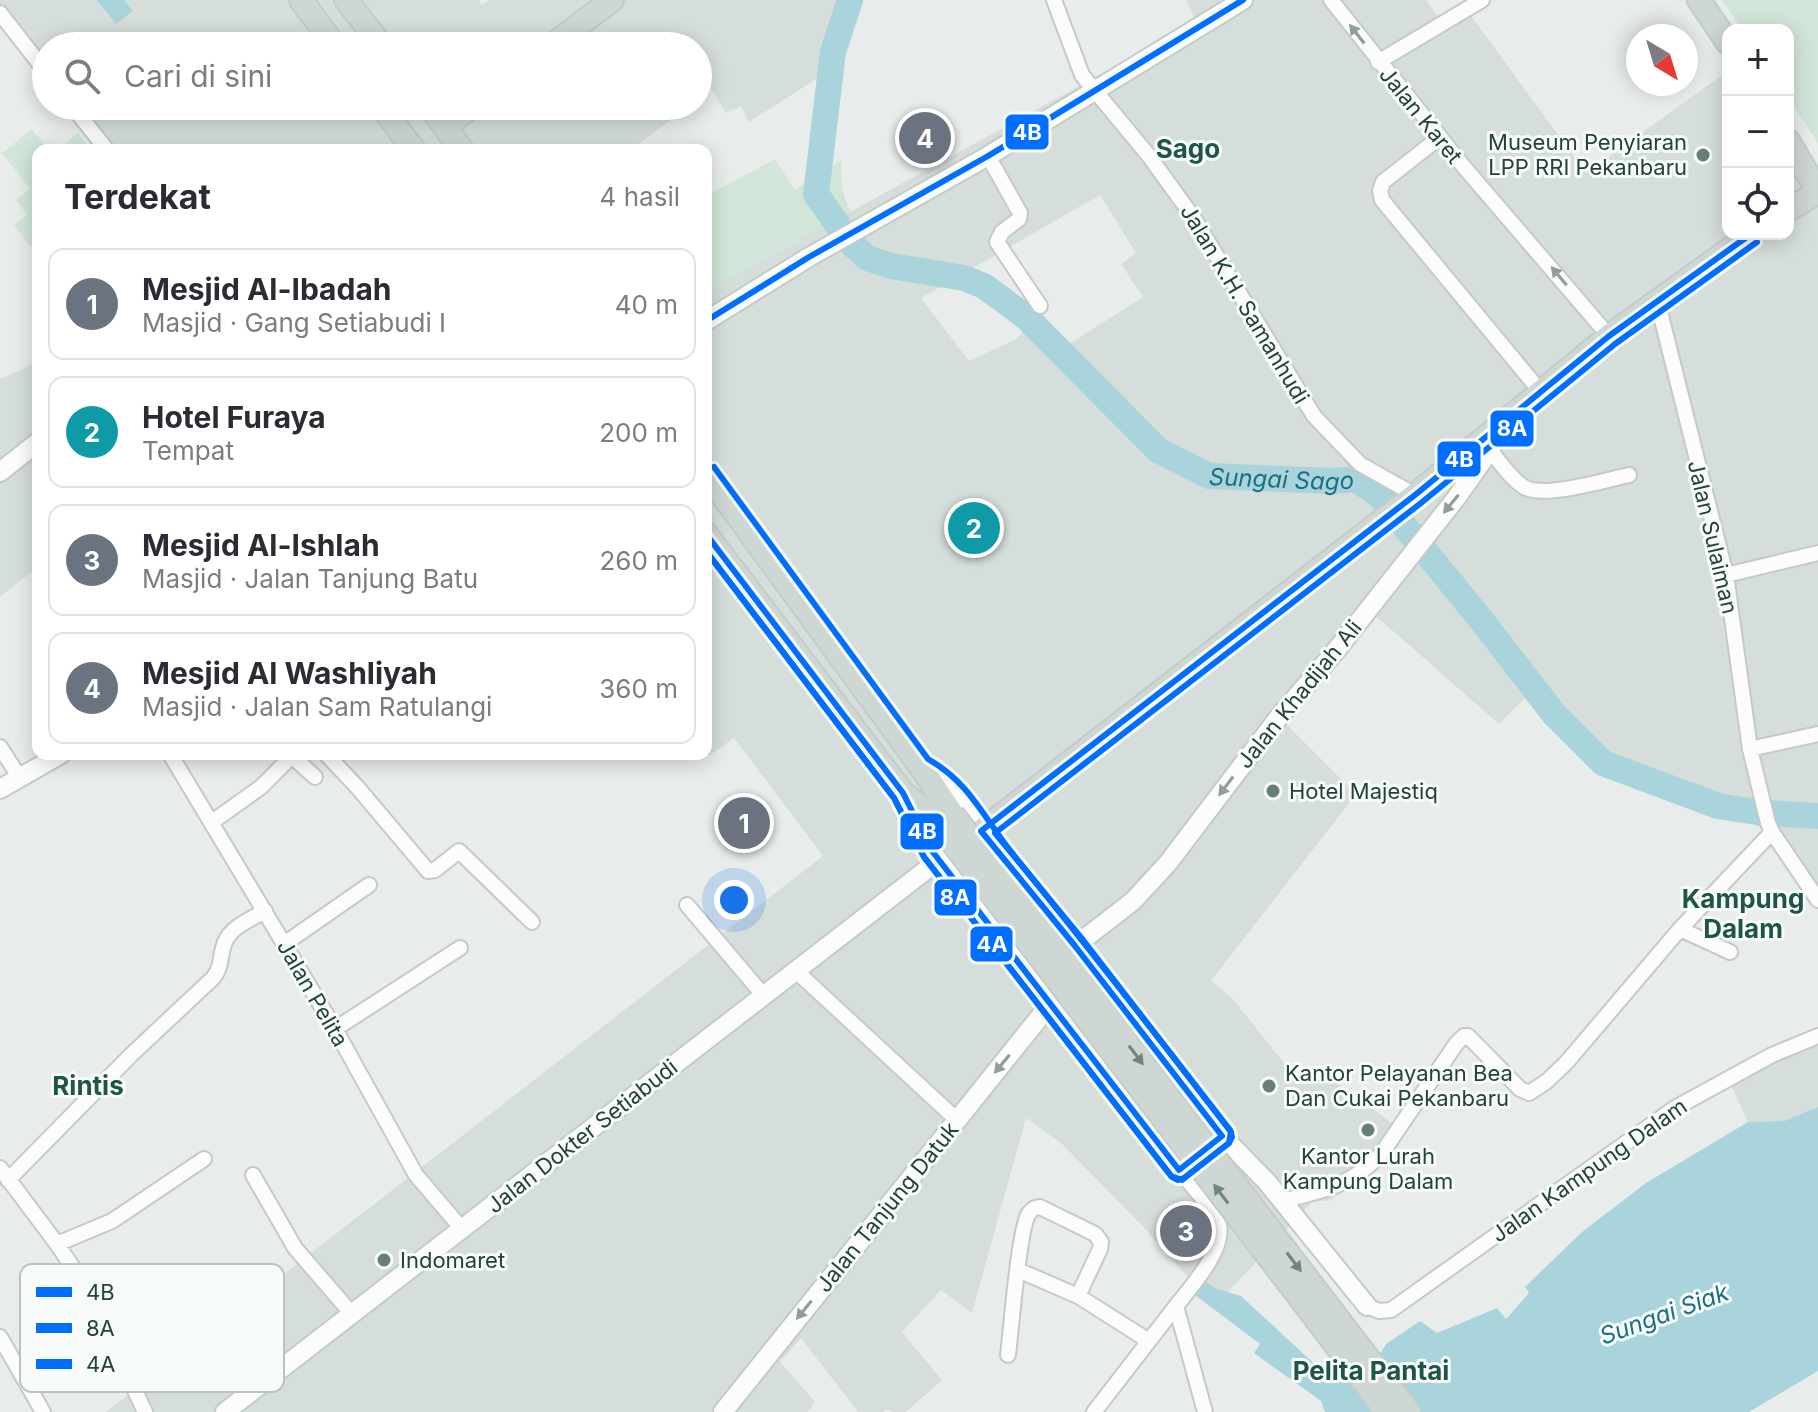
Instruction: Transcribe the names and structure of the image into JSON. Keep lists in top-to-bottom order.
{
  "streets": {
    "street": [
      "Jalan Karet",
      "Jalan K.H. Samanhudi",
      "Jalan Sulaiman",
      "Jalan Khadijah Ali",
      "Jalan Pelita",
      "Jalan Dokter Setiabudi",
      "Jalan Kampung Dalam",
      "Jalan Tanjung Datuk"
    ]
  },
  "crossings": [
    ["Jalan Pelita", "Jalan Dokter Setiabudi"]
  ],
  "one_way": ["Jalan Karet", "Jalan Khadijah Ali", "Jalan Tanjung Datuk"],
  "districts": [
    "Sago",
    "Kampung Dalam",
    "Rintis",
    "Pelita Pantai"
  ],
  "water": ["Sungai Sago", "Sungai Siak"],
  "places": [
    "Museum Penyiaran LPP RRI Pekanbaru",
    "Hotel Majestiq",
    "Kantor Pelayanan Bea Dan Cukai Pekanbaru",
    "Kantor Lurah Kampung Dalam",
    "Indomaret"
  ],
  "lines": ["transit line 4B", "transit line 8A", "transit line 4A"],
  "legend": ["4B", "8A", "4A"],
  "north": "bottom right",
  "page": {
    "map_buttons": ["+", "−"],
    "search": "Cari di sini",
    "pins": [
      "4",
      "2",
      "1",
      "3"
    ],
    "heading": ["Terdekat", "4 hasil"],
    "list": [
      {
        "mark": "1",
        "name": "Mesjid Al-Ibadah",
        "note": "Masjid · Gang Setiabudi I",
        "value": "40 m"
      },
      {
        "mark": "2",
        "name": "Hotel Furaya",
        "note": "Tempat",
        "value": "200 m"
      },
      {
        "mark": "3",
        "name": "Mesjid Al-Ishlah",
        "note": "Masjid · Jalan Tanjung Batu",
        "value": "260 m"
      },
      {
        "mark": "4",
        "name": "Mesjid Al Washliyah",
        "note": "Masjid · Jalan Sam Ratulangi",
        "value": "360 m"
      }
    ]
  }
}
